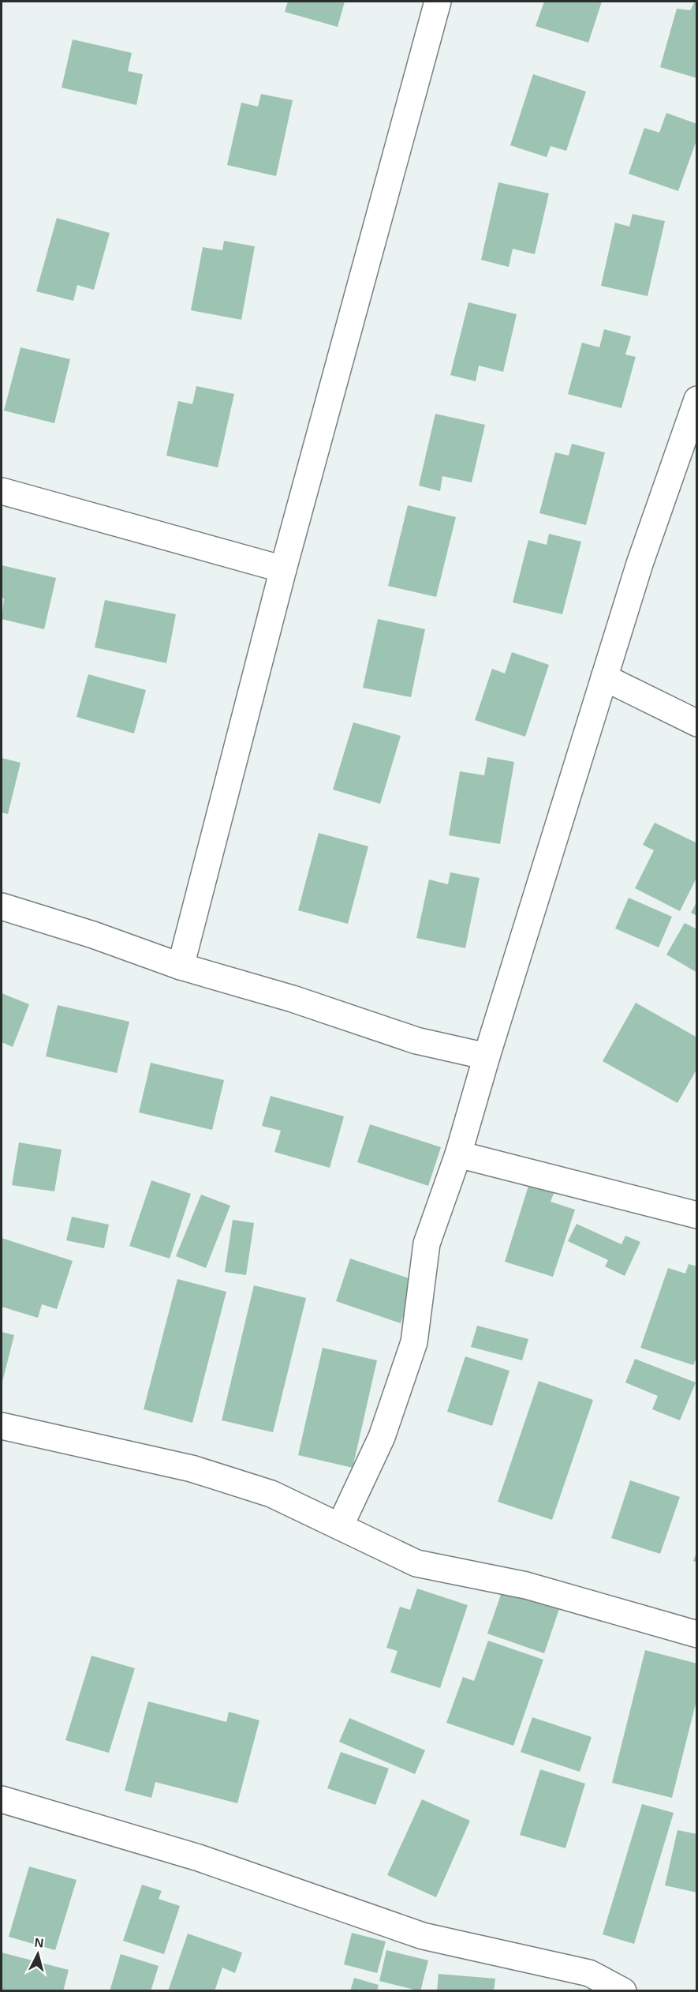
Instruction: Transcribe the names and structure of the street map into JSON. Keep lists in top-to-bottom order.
{
  "north": "top"
}
